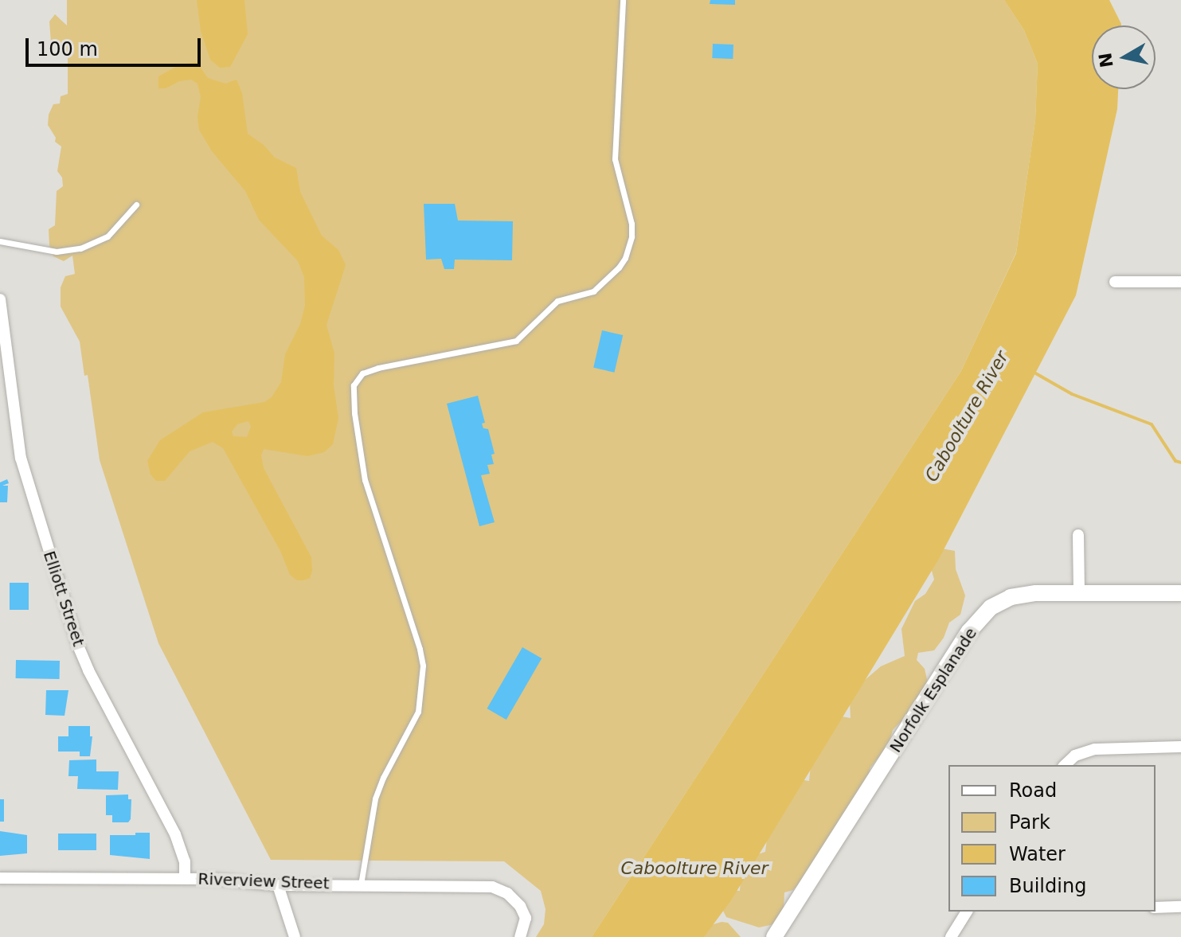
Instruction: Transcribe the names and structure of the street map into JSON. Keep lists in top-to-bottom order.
{
  "streets": {
    "street": ["Elliott Street", "Norfolk Esplanade", "Riverview Street"]
  },
  "crossings": [
    ["Elliott Street", "Riverview Street"]
  ],
  "water": ["Caboolture River"],
  "legend": [
    "Road",
    "Park",
    "Water",
    "Building"
  ],
  "scale_bar": "100 m",
  "north": "left"
}
